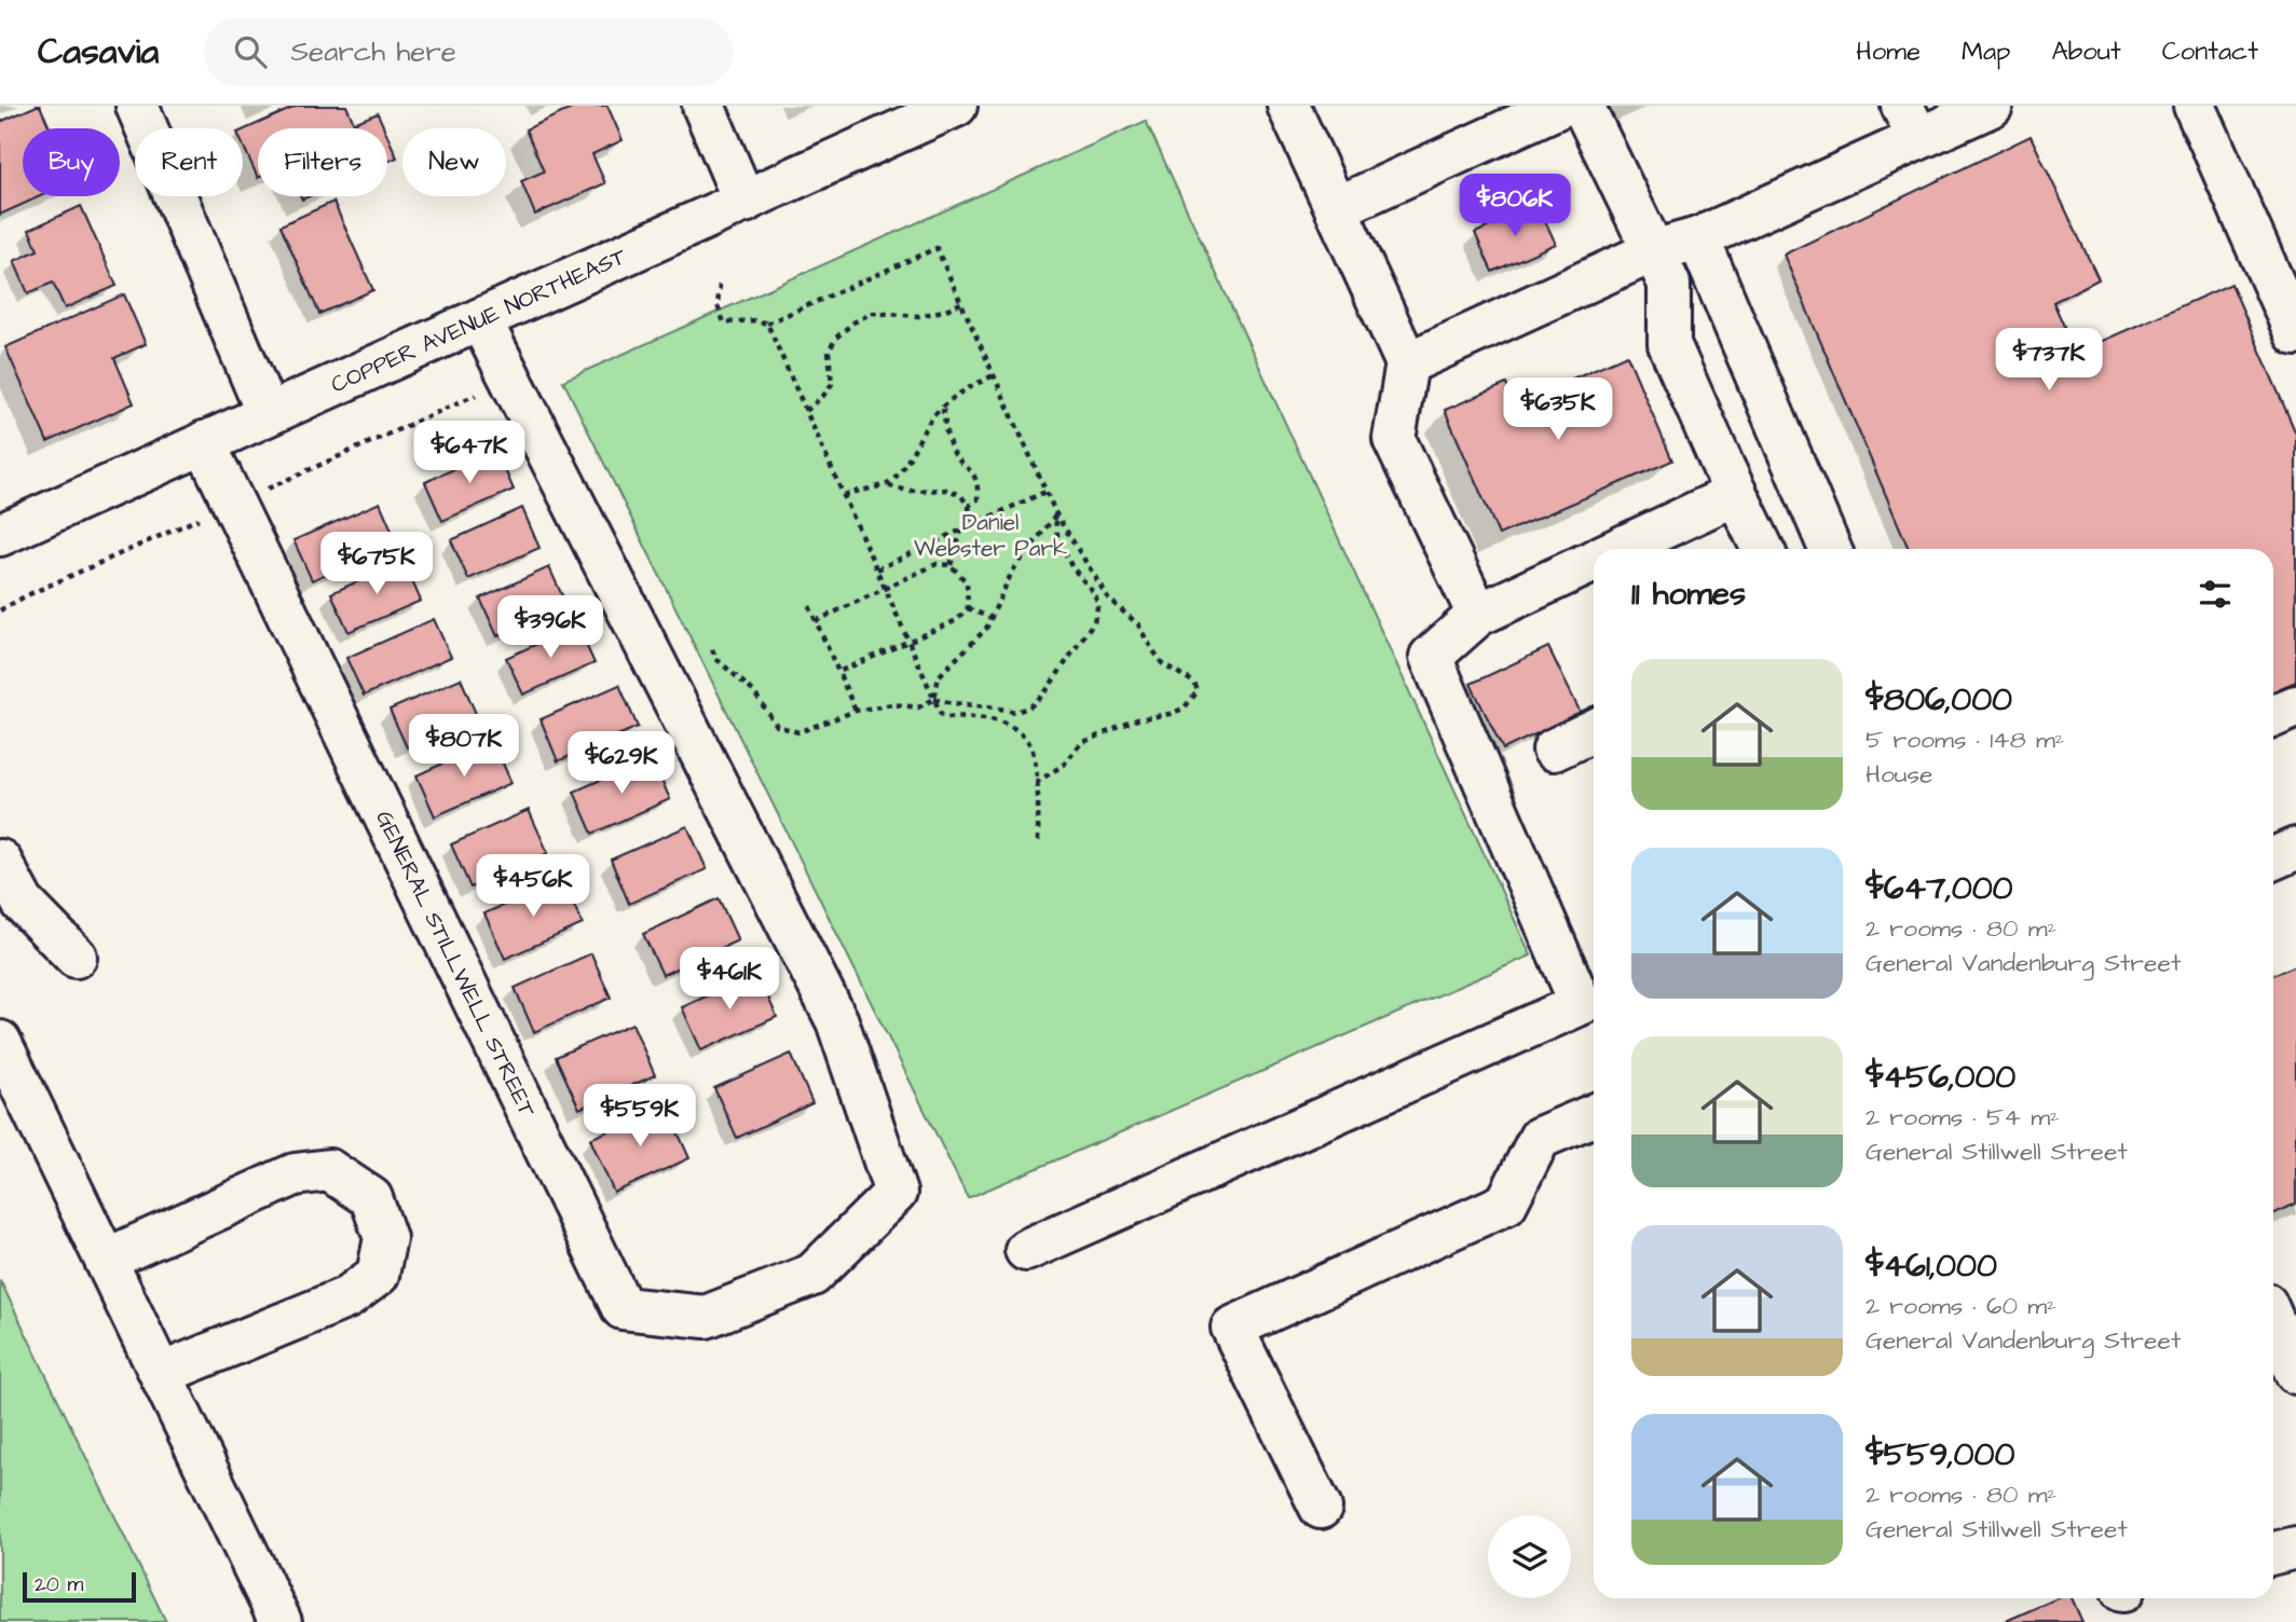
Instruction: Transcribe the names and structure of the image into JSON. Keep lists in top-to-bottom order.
{
  "streets": {
    "street": ["COPPER AVENUE NORTHEAST", "GENERAL STILLWELL STREET"]
  },
  "crossings": [
    ["COPPER AVENUE NORTHEAST", "GENERAL STILLWELL STREET"]
  ],
  "parks": ["Daniel Webster Park"],
  "scale_bar": "20 m",
  "page": {
    "header": "Casavia",
    "search": "Search here",
    "nav": [
      "Home",
      "Map",
      "About",
      "Contact"
    ],
    "chip": [
      "Buy",
      "Rent",
      "Filters",
      "New"
    ],
    "price": [
      "$806K",
      "$737K",
      "$635K",
      "$647K",
      "$675K",
      "$396K",
      "$807K",
      "$629K",
      "$456K",
      "$461K",
      "$559K"
    ],
    "heading": "11 homes",
    "list": [
      {
        "name": "$806,000",
        "note": "5 rooms · 148 m² · House"
      },
      {
        "name": "$647,000",
        "note": "2 rooms · 80 m² · General Vandenburg Street"
      },
      {
        "name": "$456,000",
        "note": "2 rooms · 54 m² · General Stillwell Street"
      },
      {
        "name": "$461,000",
        "note": "2 rooms · 60 m² · General Vandenburg Street"
      },
      {
        "name": "$559,000",
        "note": "2 rooms · 80 m² · General Stillwell Street"
      }
    ],
    "scale": "20 m"
  }
}
